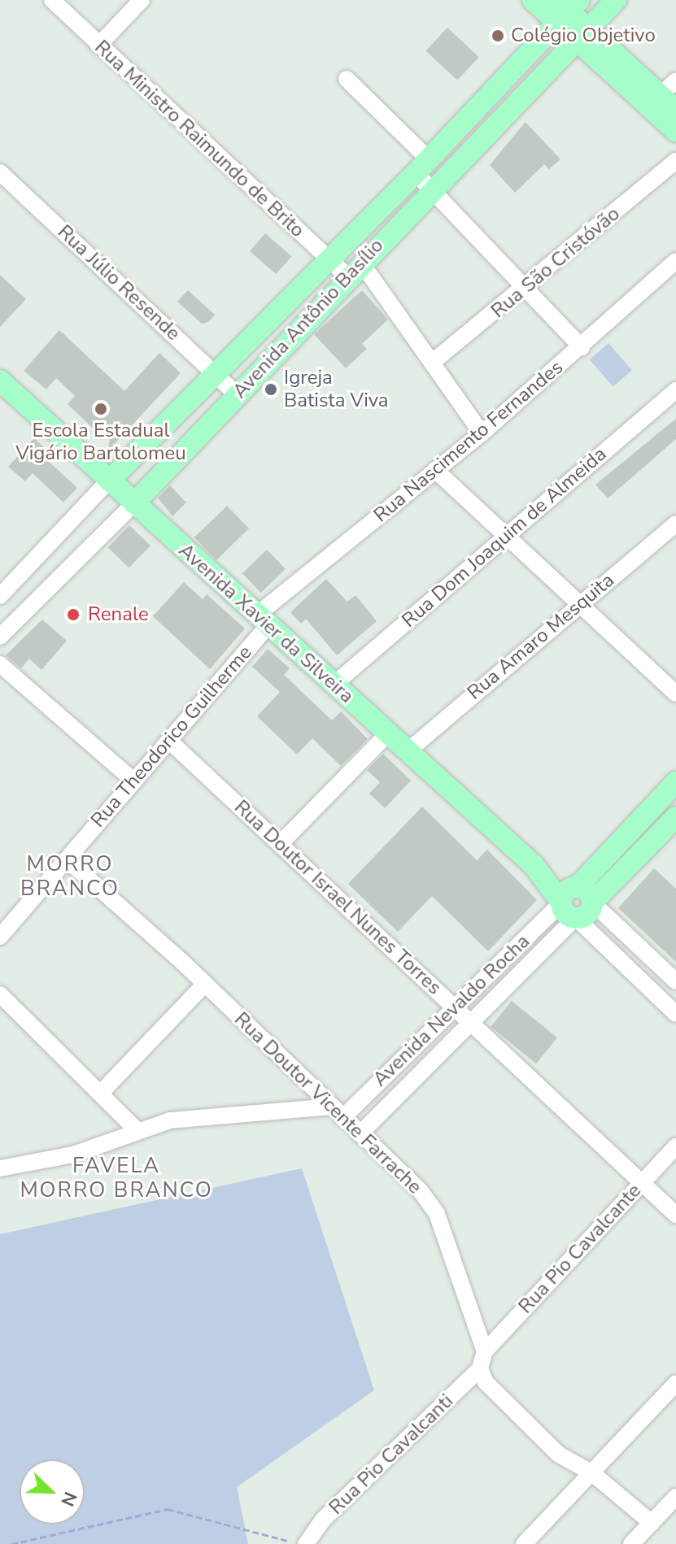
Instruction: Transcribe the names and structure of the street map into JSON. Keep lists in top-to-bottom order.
{
  "streets": {
    "main road": ["Avenida Antônio Basílio", "Avenida Xavier da Silveira"],
    "street": [
      "Rua Ministro Raimundo de Brito",
      "Rua São Cristóvão",
      "Rua Júlio Resende",
      "Rua Nascimento Fernandes",
      "Rua Dom Joaquim de Almeida",
      "Rua Amaro Mesquita",
      "Rua Theodorico Guilherme",
      "Rua Doutor Israel Nunes Torres",
      "Avenida Nevaldo Rocha",
      "Rua Doutor Vicente Farrache",
      "Rua Pio Cavalcante",
      "Rua Pio Cavalcanti"
    ]
  },
  "crossings": [
    ["Rua Ministro Raimundo de Brito", "Rua São Cristóvão"],
    ["Rua Ministro Raimundo de Brito", "Avenida Antônio Basílio"],
    ["Rua Ministro Raimundo de Brito", "Rua Nascimento Fernandes"],
    ["Rua Júlio Resende", "Avenida Antônio Basílio"],
    ["Avenida Antônio Basílio", "Avenida Xavier da Silveira"],
    ["Rua Nascimento Fernandes", "Avenida Xavier da Silveira"],
    ["Rua Nascimento Fernandes", "Rua Theodorico Guilherme"],
    ["Rua Dom Joaquim de Almeida", "Avenida Xavier da Silveira"],
    ["Avenida Xavier da Silveira", "Rua Amaro Mesquita"],
    ["Avenida Xavier da Silveira", "Rua Theodorico Guilherme"],
    ["Avenida Xavier da Silveira", "Avenida Nevaldo Rocha"],
    ["Rua Theodorico Guilherme", "Rua Doutor Israel Nunes Torres"],
    ["Rua Theodorico Guilherme", "Rua Doutor Vicente Farrache"],
    ["Rua Doutor Israel Nunes Torres", "Avenida Nevaldo Rocha"],
    ["Rua Doutor Israel Nunes Torres", "Rua Pio Cavalcante"],
    ["Avenida Nevaldo Rocha", "Rua Doutor Vicente Farrache"],
    ["Rua Doutor Vicente Farrache", "Rua Pio Cavalcante"]
  ],
  "districts": ["MORRO BRANCO", "FAVELA MORRO BRANCO"],
  "places": [
    "Colégio Objetivo",
    "Igreja Batista Viva",
    "Escola Estadual Vigário Bartolomeu",
    "Renale"
  ],
  "north": "bottom right"
}
